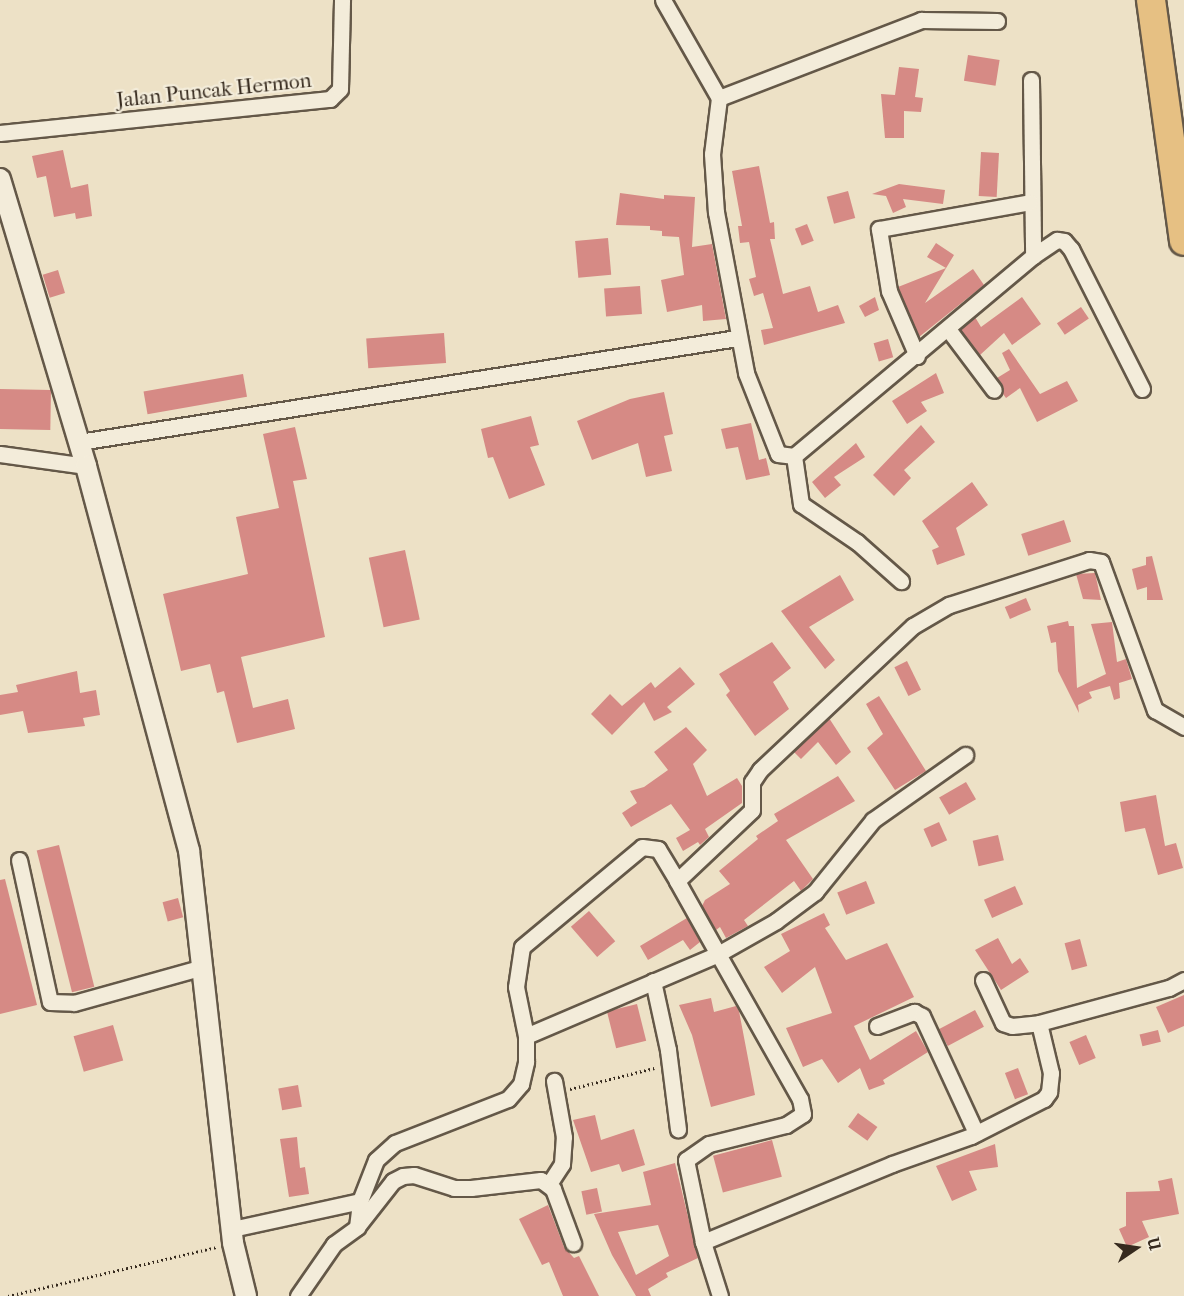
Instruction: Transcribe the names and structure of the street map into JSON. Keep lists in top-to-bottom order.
{
  "streets": {
    "street": ["Jalan Puncak Hermon"]
  },
  "north": "right"
}
